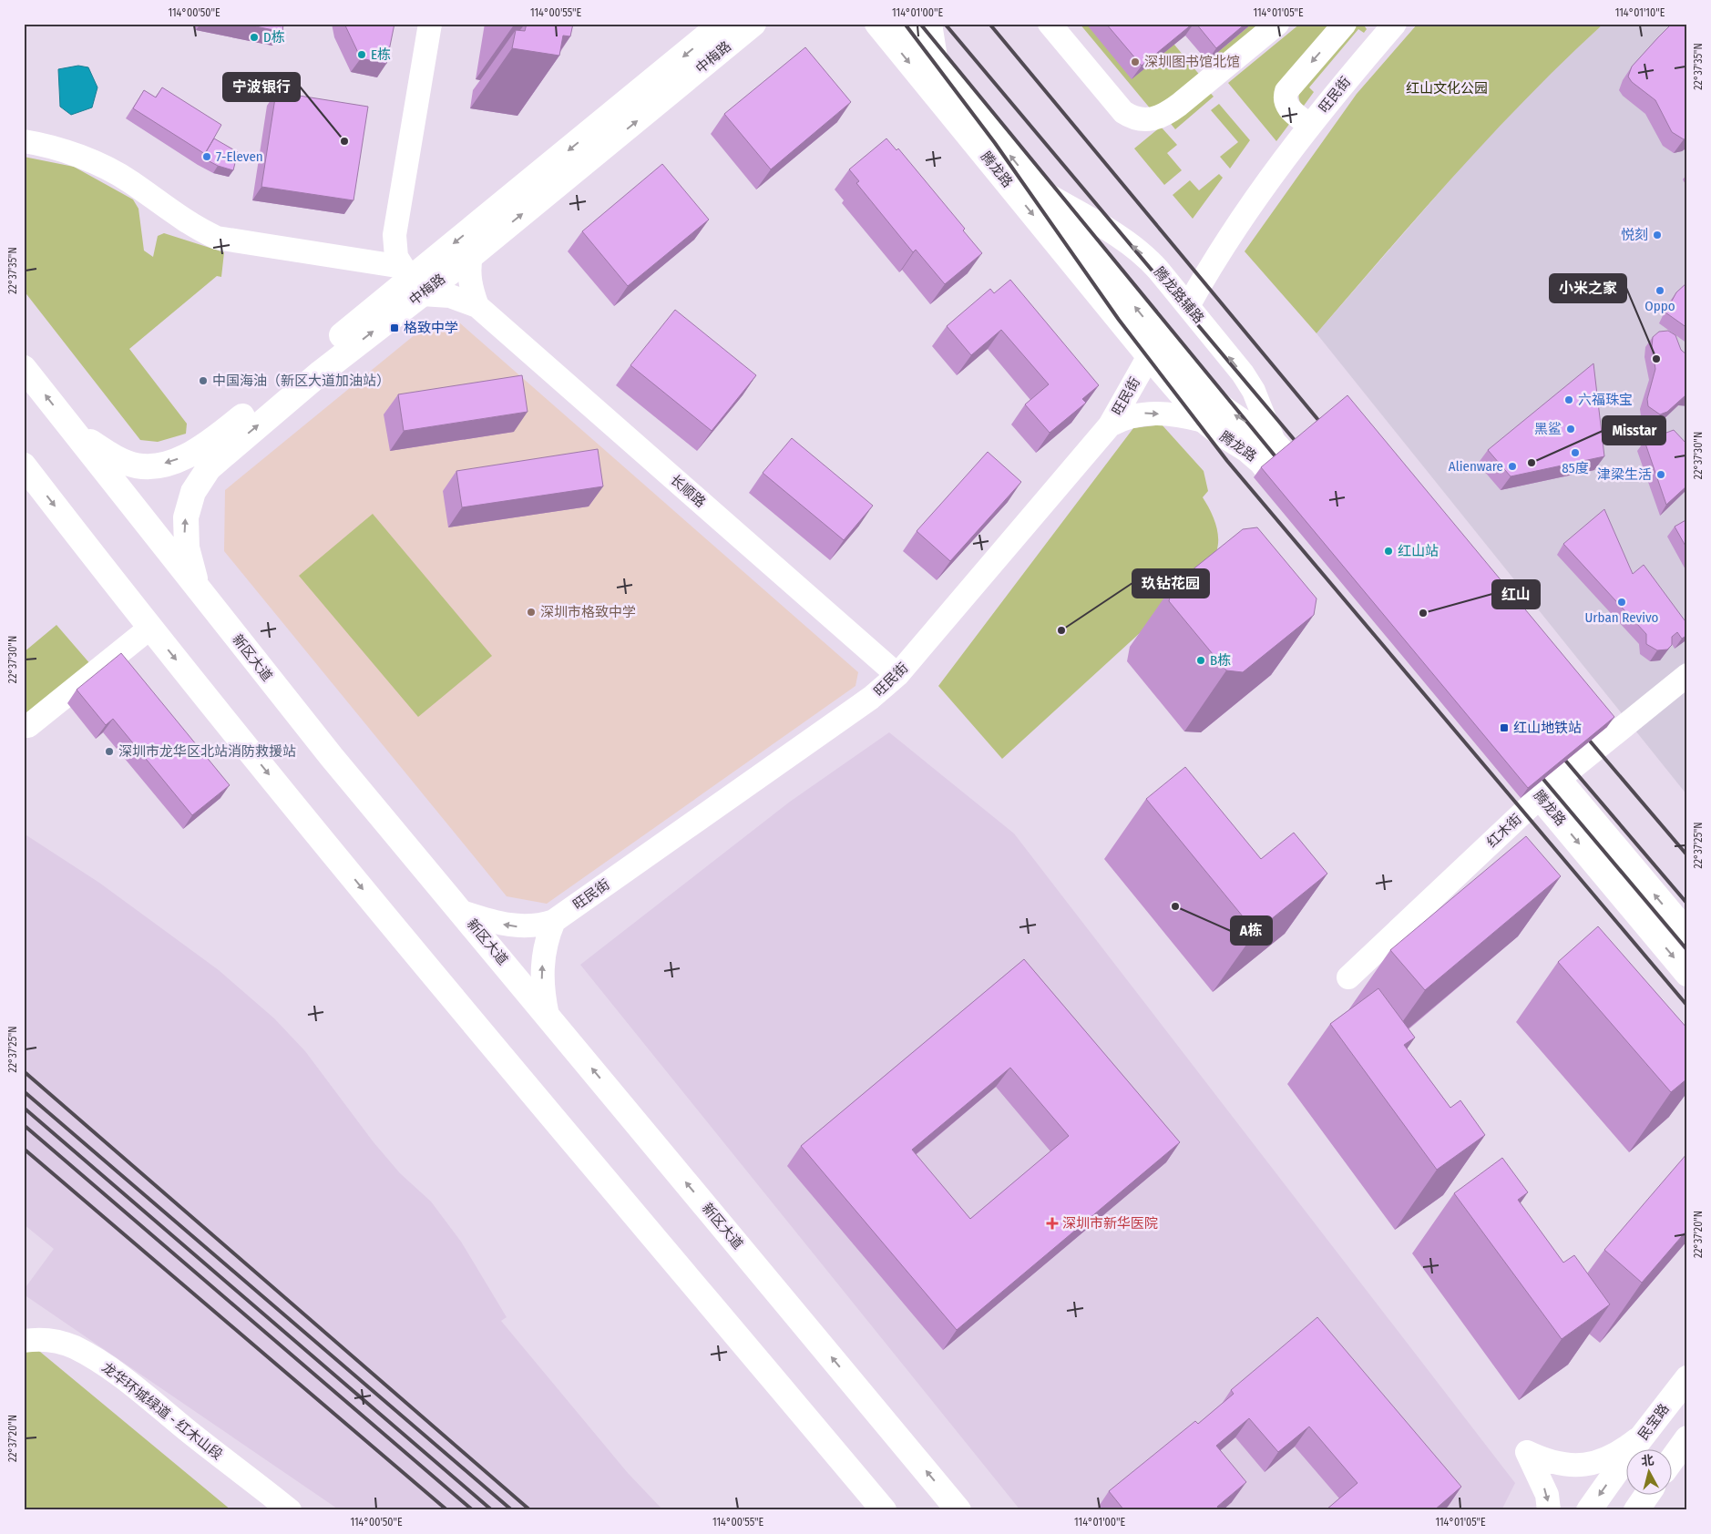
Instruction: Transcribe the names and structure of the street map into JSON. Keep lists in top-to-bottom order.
{
  "streets": {
    "main road": [
      "中梅路",
      "腾龙路",
      "新区大道",
      "民宝路"
    ],
    "street": [
      "旺民街",
      "腾龙路辅路",
      "长顺路",
      "红木街",
      "龙华环城绿道 - 红木山段"
    ]
  },
  "crossings": [
    ["中梅路", "新区大道"],
    ["旺民街", "腾龙路"],
    ["旺民街", "腾龙路辅路"],
    ["旺民街", "长顺路"],
    ["腾龙路", "腾龙路辅路"],
    ["腾龙路", "红木街"]
  ],
  "one_way": ["腾龙路辅路", "民宝路"],
  "parks": ["红山文化公园"],
  "places": {
    "other": [
      "D栋",
      "E栋",
      "深圳图书馆北馆",
      "宁波银行",
      "7-Eleven",
      "悦刻",
      "Oppo",
      "小米之家",
      "中国海油（新区大道加油站）",
      "六福珠宝",
      "黑鲨",
      "85度",
      "Misstar",
      "Alienware",
      "津梁生活",
      "红山站",
      "Urban Revivo",
      "深圳市格致中学",
      "红山",
      "玖钻花园",
      "B栋",
      "深圳市龙华区北站消防救援站",
      "A栋"
    ],
    "transit": ["格致中学", "红山地铁站"],
    "health": ["深圳市新华医院"]
  },
  "north": "top",
  "coordinates": [
    "114°00'50\"E",
    "114°00'55\"E",
    "114°01'00\"E",
    "114°01'05\"E",
    "114°01'10\"E",
    "22°37'35\"N",
    "22°37'30\"N",
    "22°37'25\"N",
    "22°37'20\"N"
  ]
}
